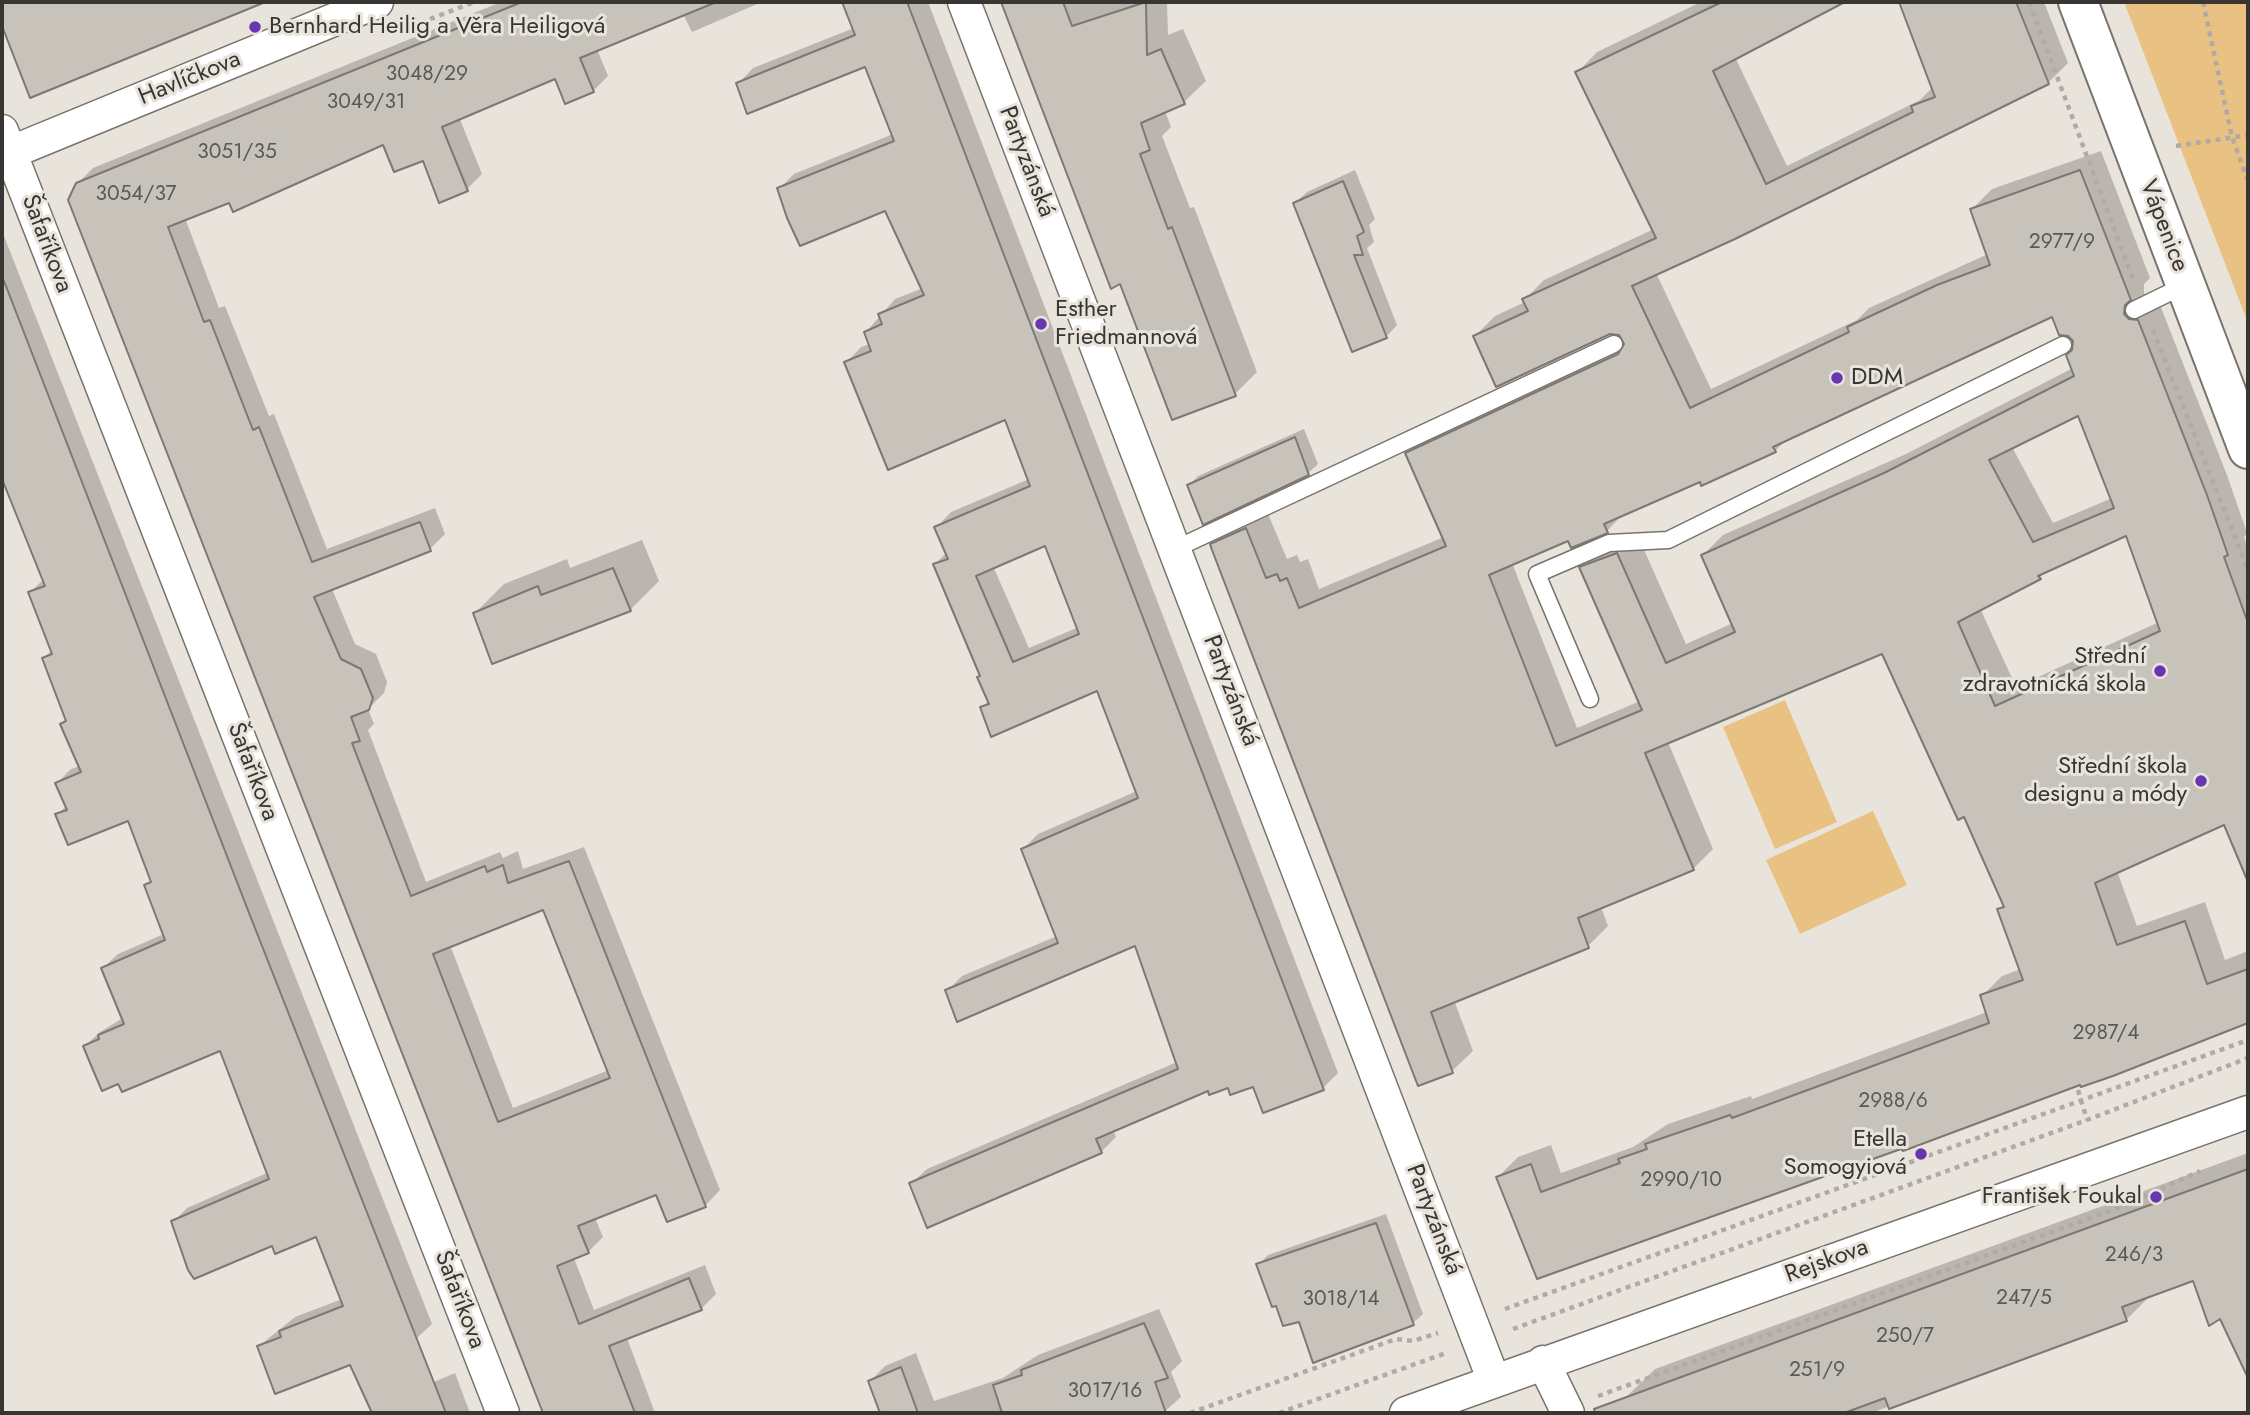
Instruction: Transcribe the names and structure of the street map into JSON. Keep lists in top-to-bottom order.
{
  "streets": {
    "main road": ["Vápenice"],
    "street": [
      "Havlíčkova",
      "Partyzánská",
      "Šafaříkova",
      "Rejskova"
    ]
  },
  "crossings": [
    ["Havlíčkova", "Šafaříkova"],
    ["Partyzánská", "Rejskova"]
  ],
  "places": [
    "Bernhard Heilig a Věra Heiligová",
    "Esther Friedmannová",
    "DDM",
    "Střední zdravotnícká škola",
    "Střední škola designu a módy",
    "Etella Somogyiová",
    "František Foukal"
  ],
  "house_numbers": [
    "3048/29",
    "3049/31",
    "3051/35",
    "3054/37",
    "2977/9",
    "2987/4",
    "2988/6",
    "2990/10",
    "246/3",
    "247/5",
    "3018/14",
    "250/7",
    "251/9",
    "3017/16"
  ]
}
